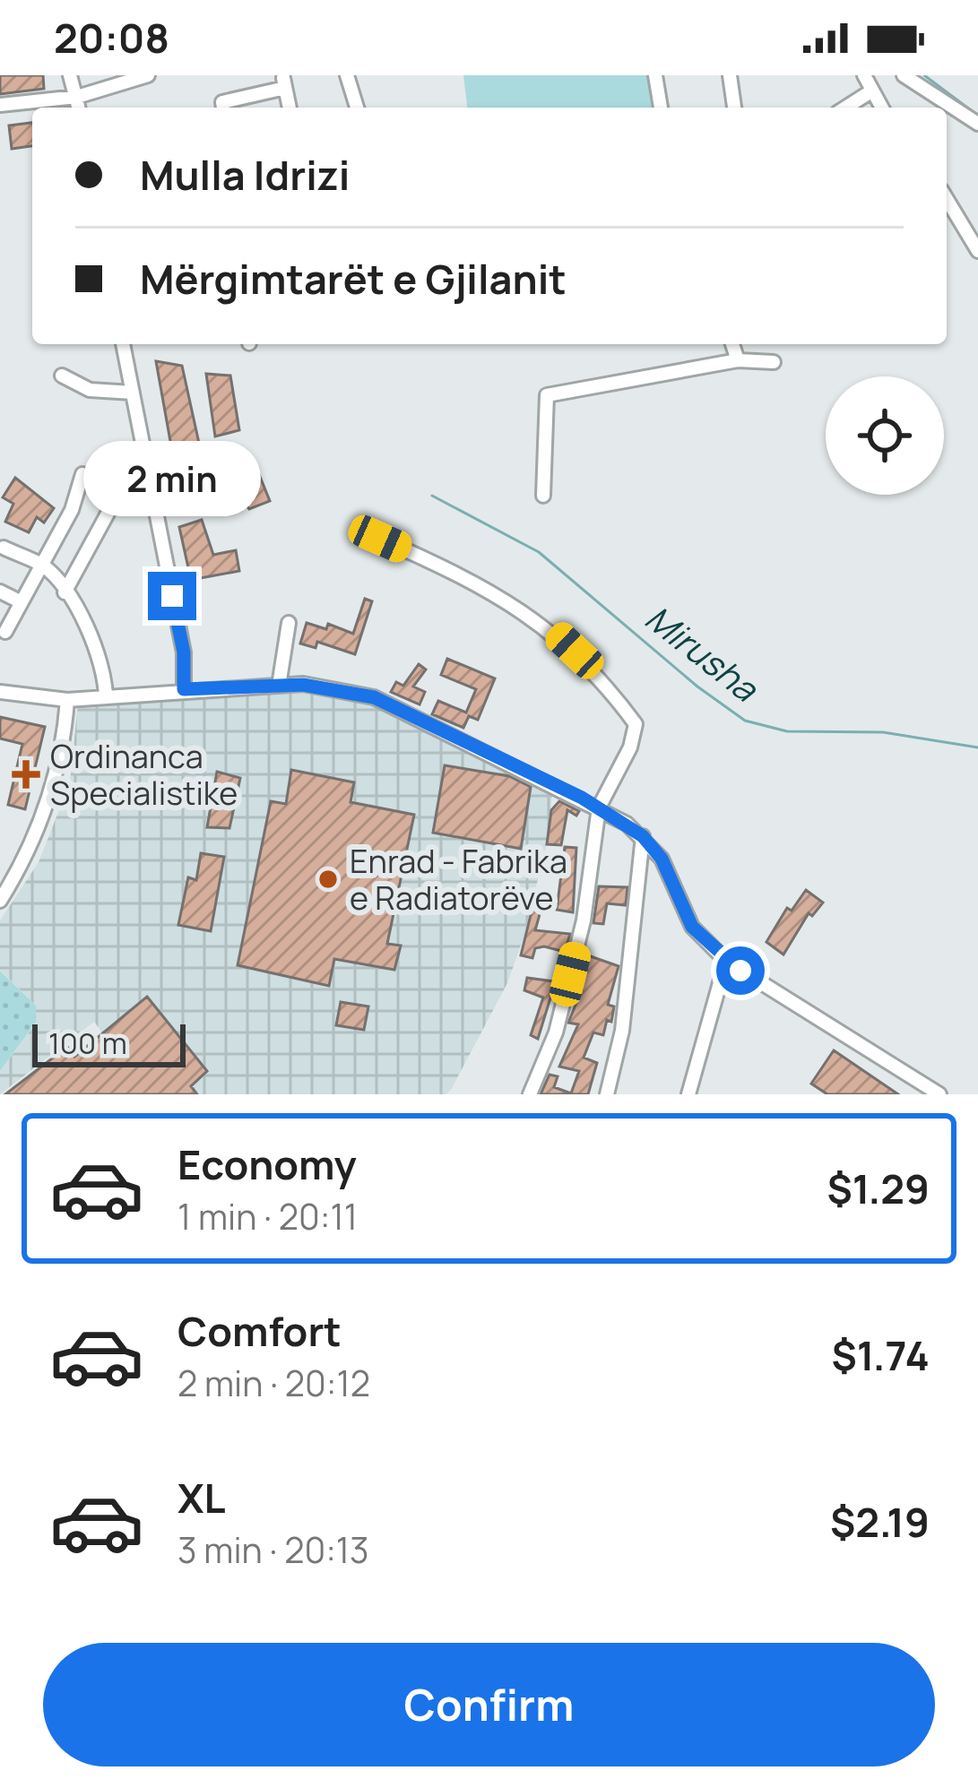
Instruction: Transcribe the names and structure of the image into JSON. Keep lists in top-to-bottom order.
{
  "water": ["Mirusha"],
  "places": {
    "health": ["Ordinanca Specialistike"],
    "other": ["Enrad - Fabrika e Radiatorëve"]
  },
  "scale_bar": "100 m",
  "page": {
    "status": "20:08",
    "banner": ["Mulla Idrizi", "Mërgimtarët e Gjilanit"],
    "bubble": "2 min",
    "scale": "100 m",
    "list": [
      {
        "name": "Economy",
        "note": "1 min · 20:11",
        "value": "$1.29"
      },
      {
        "name": "Comfort",
        "note": "2 min · 20:12",
        "value": "$1.74"
      },
      {
        "name": "XL",
        "note": "3 min · 20:13",
        "value": "$2.19"
      }
    ],
    "buttons": "Confirm"
  }
}
